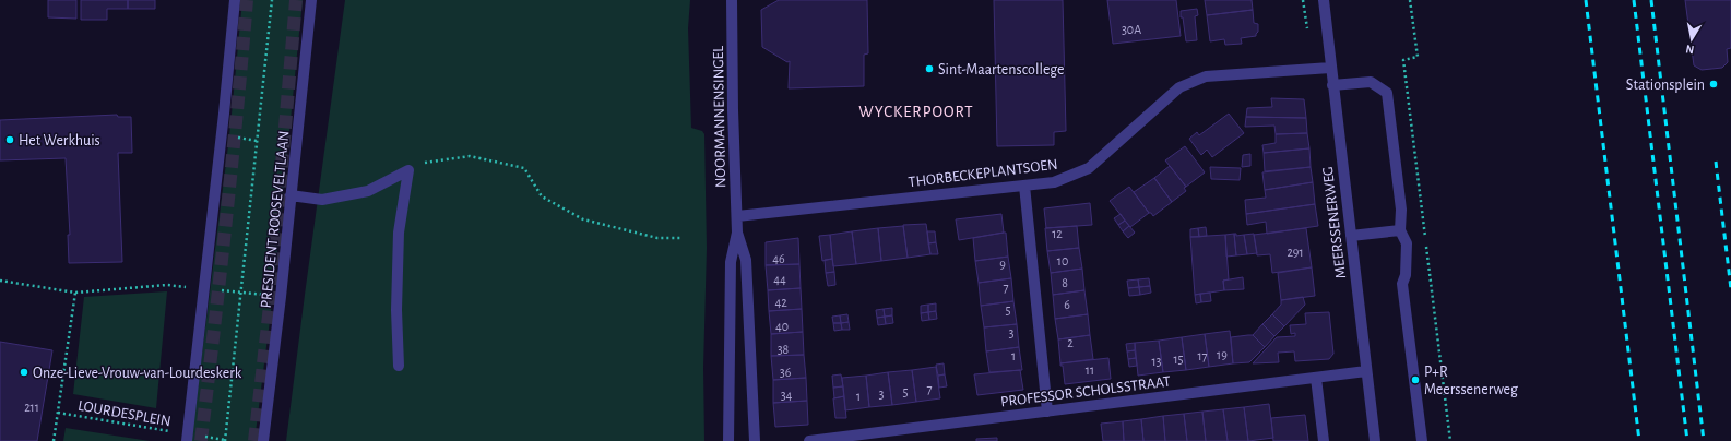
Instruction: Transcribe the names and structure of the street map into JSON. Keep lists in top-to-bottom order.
{
  "streets": {
    "street": [
      "NOORMANNENSINGEL",
      "THORBECKEPLANTSOEN",
      "PRESIDENT ROOSEVELTLAAN",
      "MEERSSENERWEG",
      "PROFESSOR SCHOLSSTRAAT"
    ],
    "path": ["LOURDESPLEIN"]
  },
  "crossings": [
    ["NOORMANNENSINGEL", "THORBECKEPLANTSOEN"],
    ["THORBECKEPLANTSOEN", "MEERSSENERWEG"],
    ["MEERSSENERWEG", "PROFESSOR SCHOLSSTRAAT"]
  ],
  "districts": ["WYCKERPOORT"],
  "places": [
    "Sint-Maartenscollege",
    "Stationsplein",
    "Het Werkhuis",
    "Onze-Lieve-Vrouw-van-Lourdeskerk",
    "P+R Meerssenerweg"
  ],
  "house_numbers": [
    "30A",
    "12",
    "291",
    "46",
    "10",
    "9",
    "44",
    "8",
    "7",
    "42",
    "6",
    "5",
    "40",
    "3",
    "2",
    "38",
    "19",
    "1",
    "17",
    "15",
    "13",
    "11",
    "36",
    "7",
    "5",
    "3",
    "34",
    "1",
    "211"
  ],
  "north": "bottom"
}
